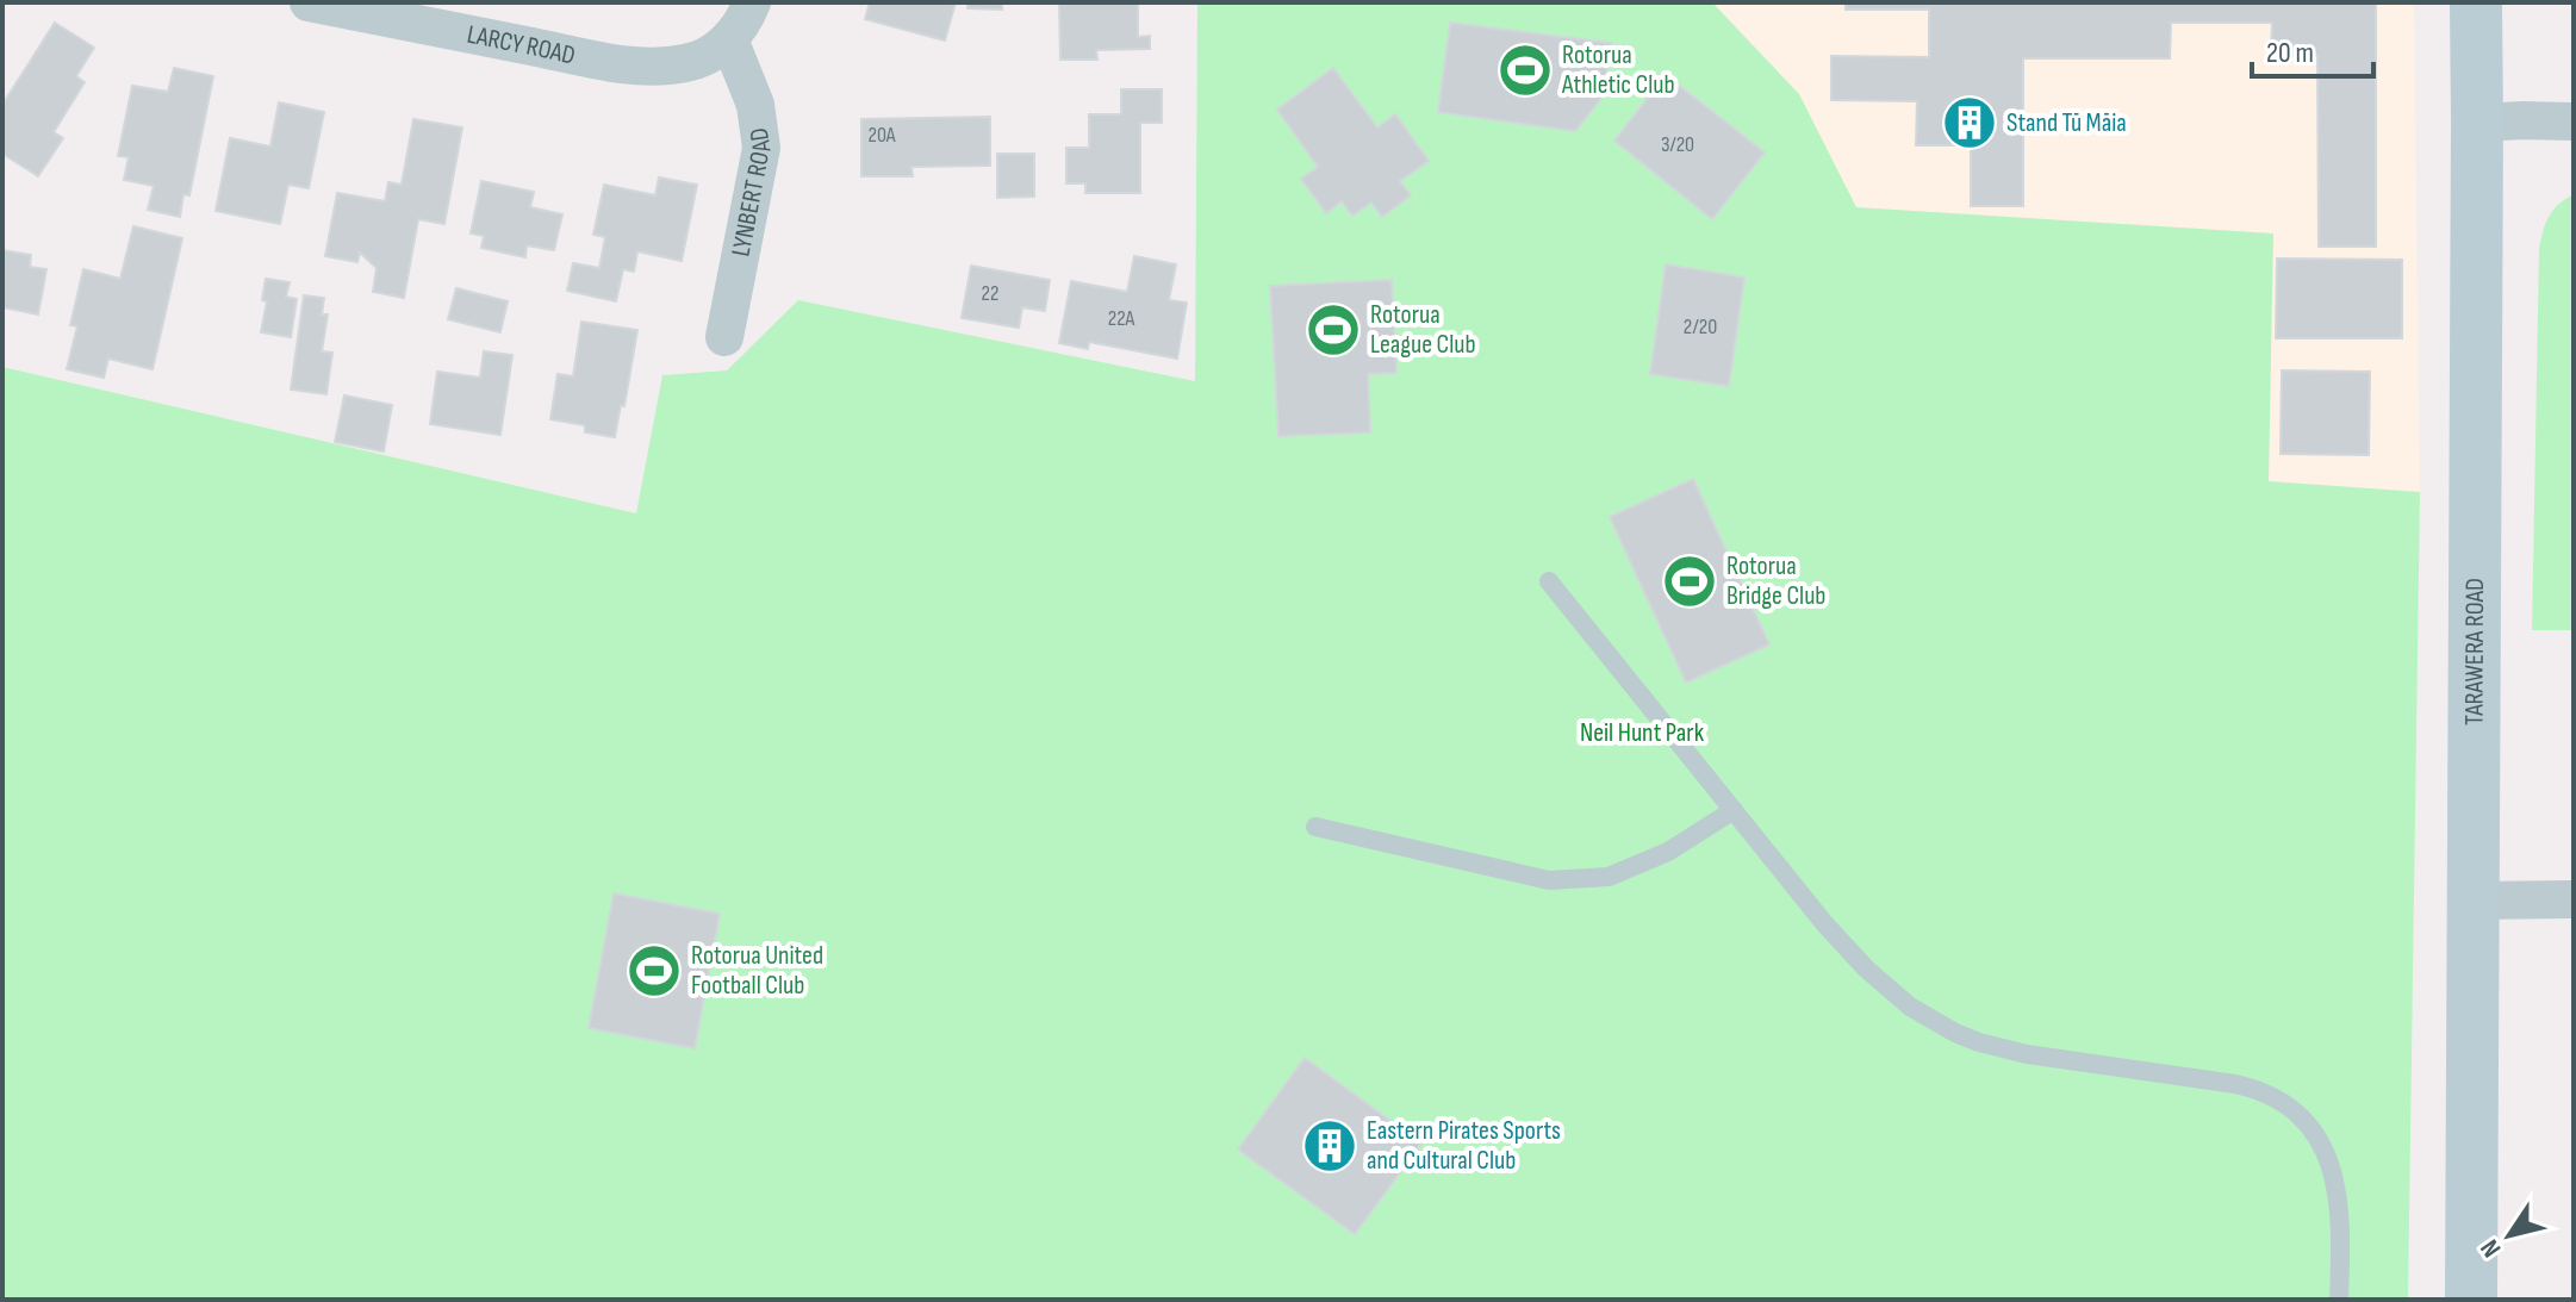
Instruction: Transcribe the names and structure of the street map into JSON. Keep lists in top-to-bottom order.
{
  "streets": {
    "main road": ["TARAWERA ROAD"],
    "street": ["LARCY ROAD", "LYNBERT ROAD"]
  },
  "crossings": [
    ["LARCY ROAD", "LYNBERT ROAD"]
  ],
  "parks": ["Neil Hunt Park"],
  "places": {
    "sports": [
      "Rotorua Athletic Club",
      "Rotorua League Club",
      "Rotorua Bridge Club",
      "Rotorua United Football Club"
    ],
    "building": ["Stand Tū Māia", "Eastern Pirates Sports and Cultural Club"]
  },
  "house_numbers": [
    "20A",
    "3/20",
    "22",
    "22A",
    "2/20"
  ],
  "scale_bar": "20 m",
  "north": "bottom left"
}
